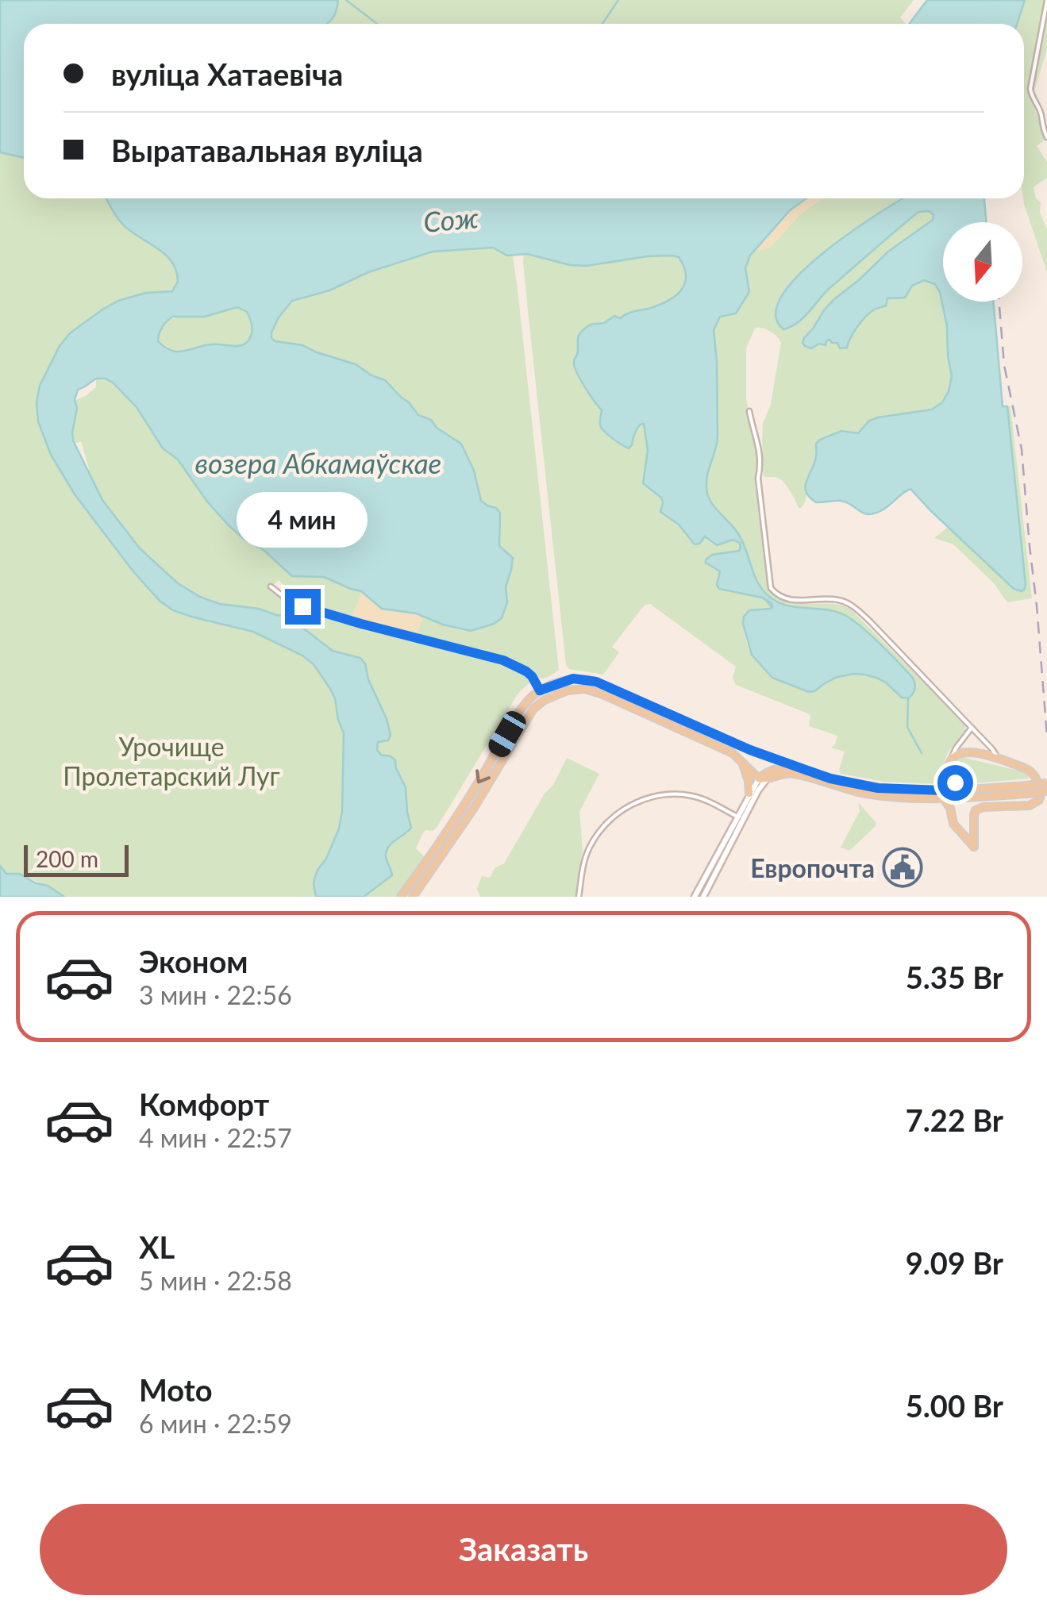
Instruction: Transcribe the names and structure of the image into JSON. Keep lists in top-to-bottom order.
{
  "water": ["Сож", "возера Абкамаўскае"],
  "parks": ["Урочище Пролетарский Луг"],
  "places": {
    "public building": ["Европочта"]
  },
  "scale_bar": "200 m",
  "north": "bottom",
  "page": {
    "banner": ["вуліца Хатаевіча", "Выратавальная вуліца"],
    "bubble": "4 мин",
    "scale": "200 m",
    "list": [
      {
        "name": "Эконом",
        "note": "3 мин · 22:56",
        "value": "5.35 Br"
      },
      {
        "name": "Комфорт",
        "note": "4 мин · 22:57",
        "value": "7.22 Br"
      },
      {
        "name": "XL",
        "note": "5 мин · 22:58",
        "value": "9.09 Br"
      },
      {
        "name": "Moto",
        "note": "6 мин · 22:59",
        "value": "5.00 Br"
      }
    ],
    "buttons": "Заказать"
  }
}
